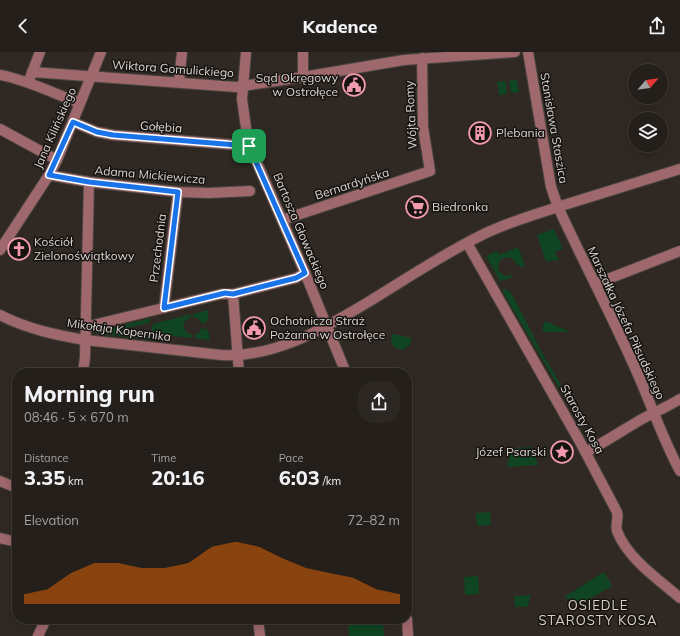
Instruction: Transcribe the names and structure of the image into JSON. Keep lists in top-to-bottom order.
{
  "streets": {
    "street": [
      "Wiktora Gomulickiego",
      "Wójta Romy",
      "Gołębia",
      "Jana Kilińskiego",
      "Stanisława Staszica",
      "Adama Mickiewicza",
      "Bernardyńska",
      "Bartosza Głowackiego",
      "Przechodnia",
      "Marszałka Józefa Piłsudskiego",
      "Mikołaja Kopernika",
      "Starosty Kosa"
    ]
  },
  "crossings": [
    ["Wiktora Gomulickiego", "Wójta Romy"],
    ["Wiktora Gomulickiego", "Jana Kilińskiego"],
    ["Wiktora Gomulickiego", "Bartosza Głowackiego"],
    ["Wójta Romy", "Bernardyńska"],
    ["Gołębia", "Jana Kilińskiego"],
    ["Gołębia", "Bartosza Głowackiego"],
    ["Jana Kilińskiego", "Adama Mickiewicza"],
    ["Stanisława Staszica", "Marszałka Józefa Piłsudskiego"],
    ["Stanisława Staszica", "Mikołaja Kopernika"],
    ["Adama Mickiewicza", "Przechodnia"],
    ["Bernardyńska", "Bartosza Głowackiego"],
    ["Bartosza Głowackiego", "Mikołaja Kopernika"],
    ["Przechodnia", "Mikołaja Kopernika"],
    ["Marszałka Józefa Piłsudskiego", "Mikołaja Kopernika"],
    ["Mikołaja Kopernika", "Starosty Kosa"]
  ],
  "districts": ["OSIEDLE STAROSTY KOSA"],
  "places": {
    "public building": ["Sąd Okręgowy w Ostrołęce", "Ochotnicza Straż Pożarna w Ostrołęce"],
    "building": ["Plebania"],
    "supermarket": ["Biedronka"],
    "church": ["Kościół Zielonoświątkowy"],
    "place": ["Józef Psarski"]
  },
  "north": "top right",
  "page": {
    "header": "Kadence",
    "heading": ["Morning run", "08:46 · 5 × 670 m"],
    "stats": [
      ["Distance", "3.35 km"],
      ["Time", "20:16"],
      ["Pace", "6:03 /km"]
    ],
    "chart": ["Elevation", "72–82 m"]
  }
}
